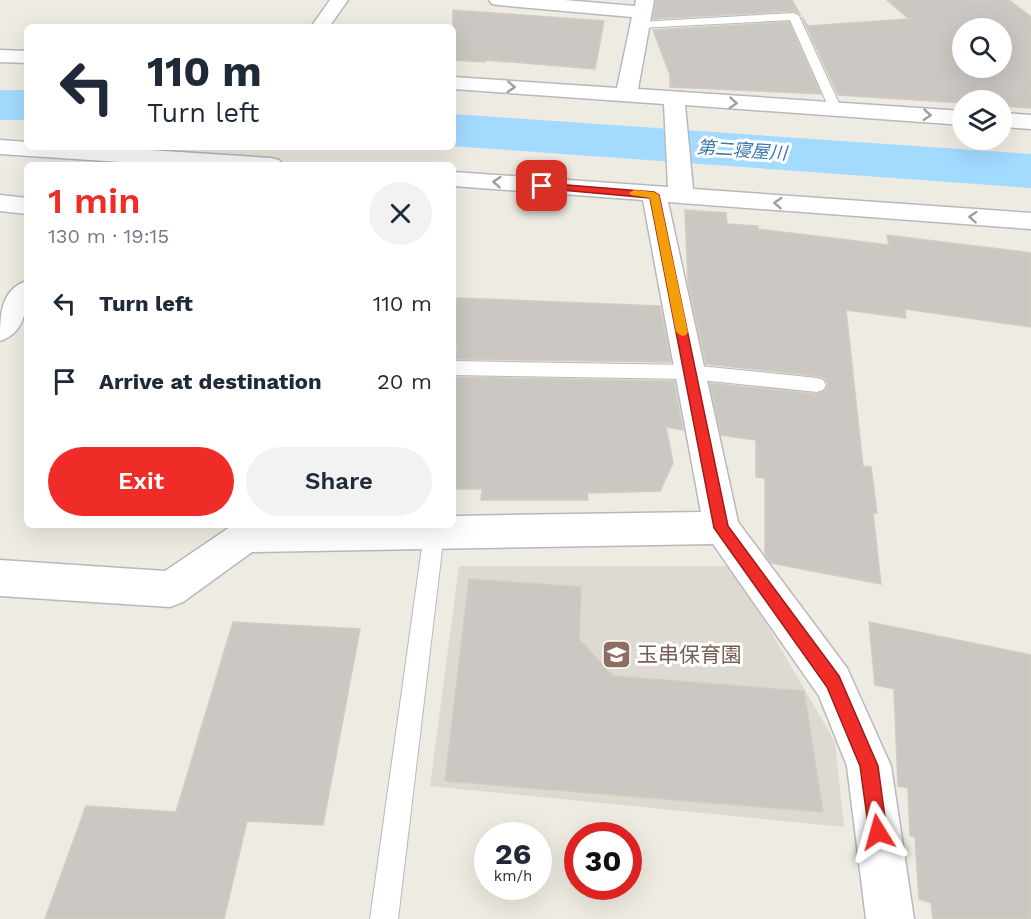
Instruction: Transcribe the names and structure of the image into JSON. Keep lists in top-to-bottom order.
{
  "water": ["第二寝屋川"],
  "places": {
    "school or university": ["玉串保育園"]
  },
  "page": {
    "turn": ["110 m", "Turn left"],
    "heading": ["1 min", "130 m · 19:15"],
    "list": [
      {
        "name": "Turn left",
        "value": "110 m"
      },
      {
        "name": "Arrive at destination",
        "value": "20 m"
      }
    ],
    "buttons": ["Exit", "Share"],
    "speed": "26 km/h",
    "limit": "30"
  }
}
